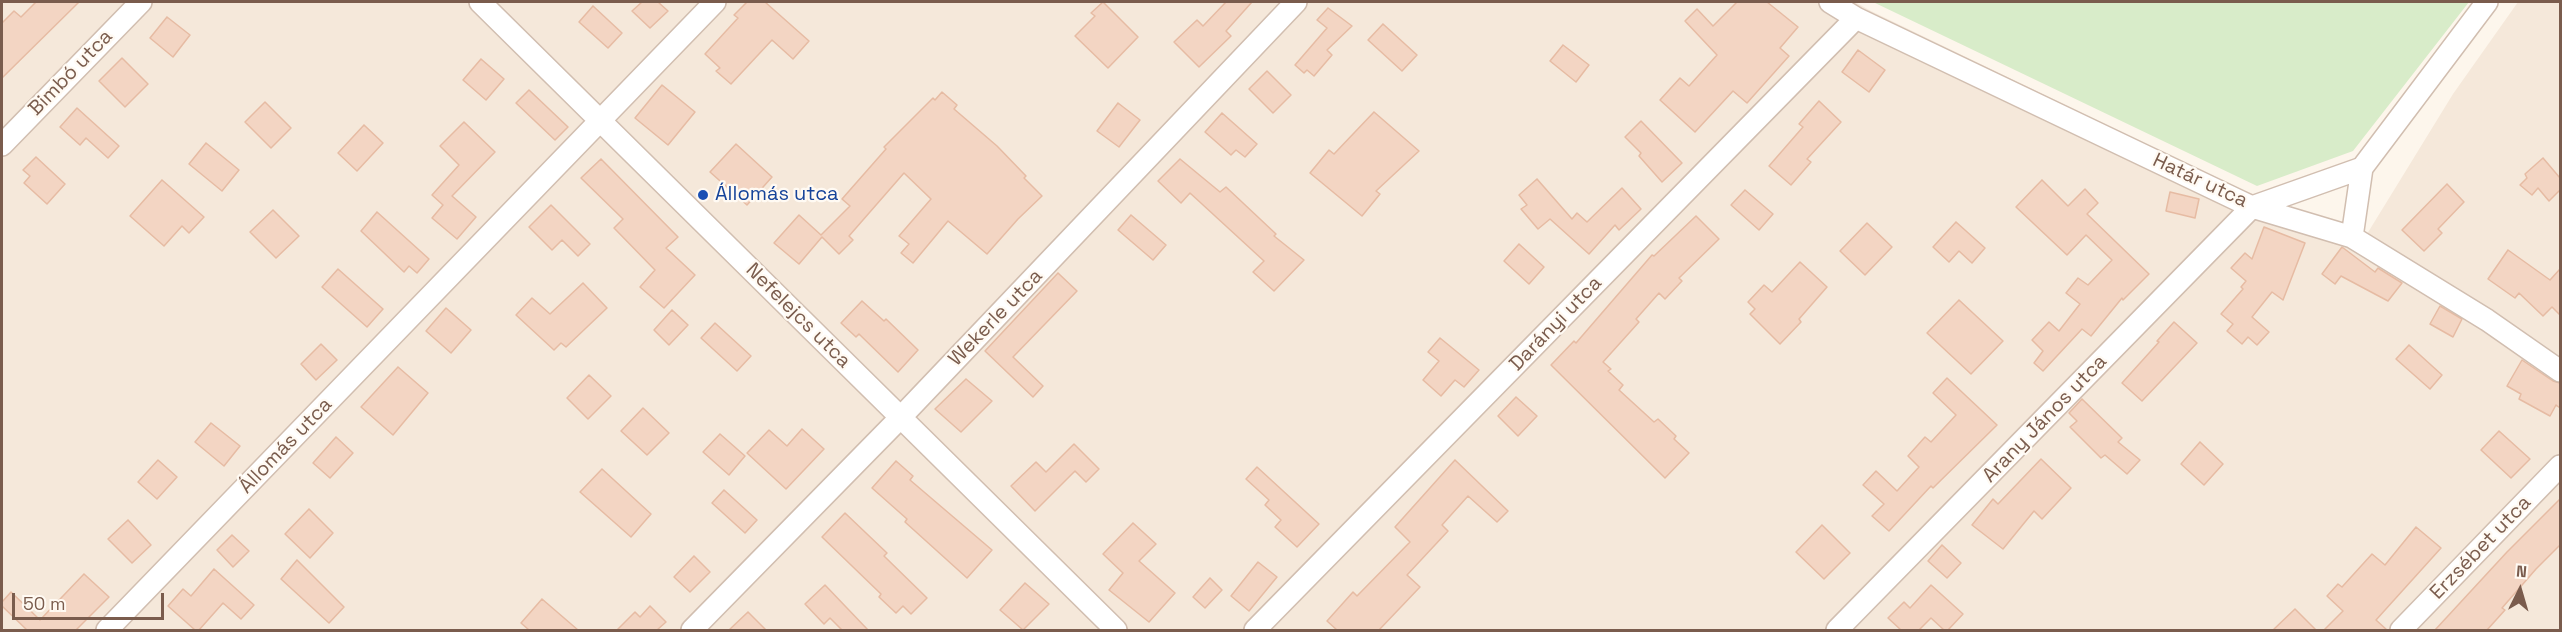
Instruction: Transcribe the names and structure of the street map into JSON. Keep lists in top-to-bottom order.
{
  "streets": {
    "street": [
      "Bimbó utca",
      "Határ utca",
      "Nefelejcs utca",
      "Wekerle utca",
      "Darányi utca",
      "Arany János utca",
      "Állomás utca",
      "Erzsébet utca"
    ]
  },
  "crossings": [
    ["Határ utca", "Darányi utca"],
    ["Határ utca", "Arany János utca"],
    ["Nefelejcs utca", "Wekerle utca"],
    ["Nefelejcs utca", "Állomás utca"]
  ],
  "places": ["Állomás utca"],
  "scale_bar": "50 m",
  "north": "top"
}
